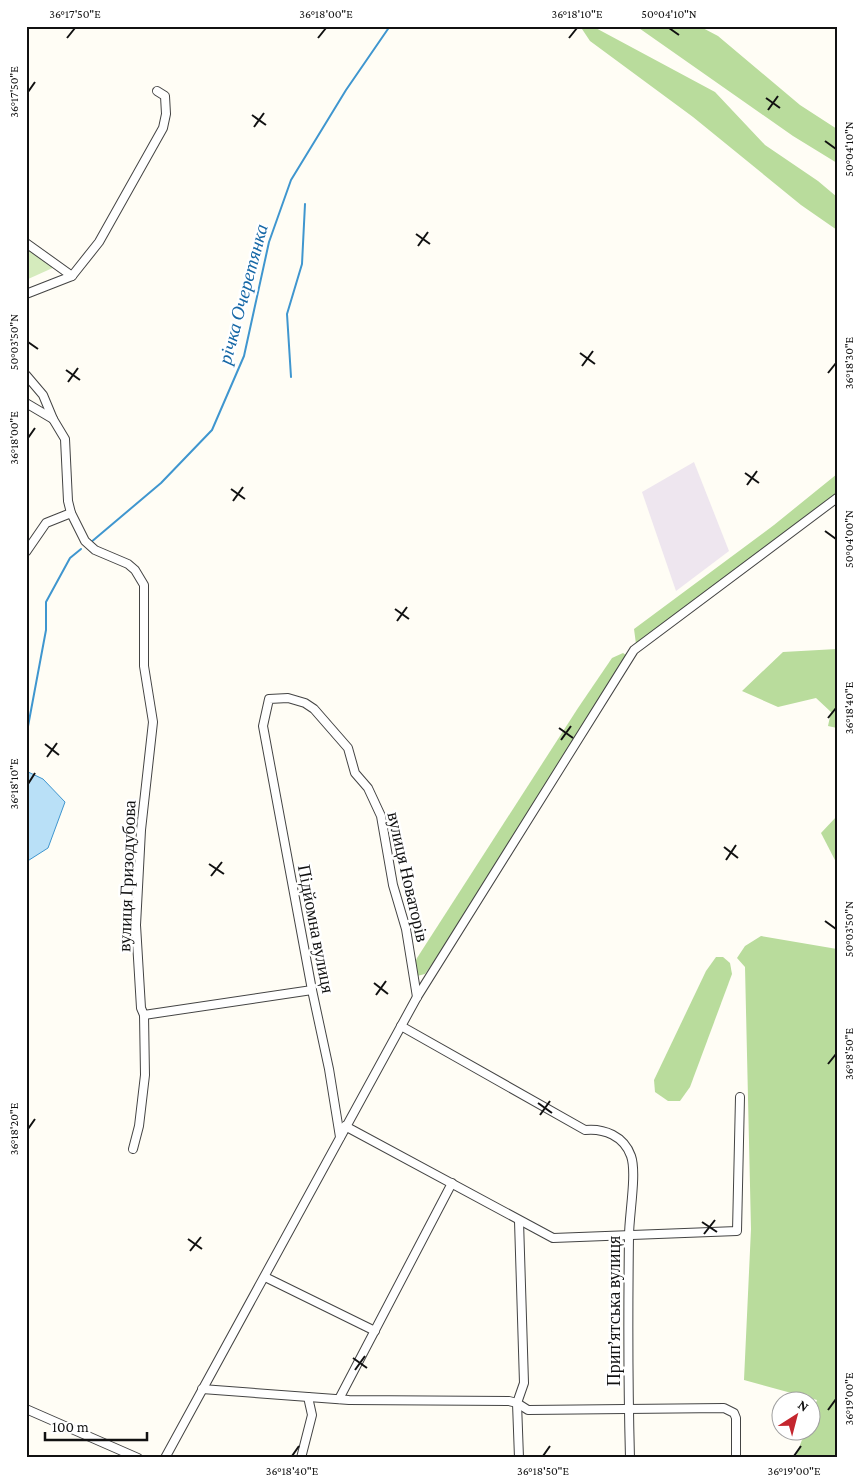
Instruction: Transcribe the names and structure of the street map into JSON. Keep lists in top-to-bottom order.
{
  "streets": {
    "street": [
      "вулиця Гризодубова",
      "вулиця Новаторів",
      "Підйомна вулиця",
      "Прип’ятська вулиця"
    ]
  },
  "crossings": [
    ["вулиця Новаторів", "Підйомна вулиця"]
  ],
  "water": ["річка Очеретянка"],
  "scale_bar": "100 m",
  "north": "top right",
  "coordinates": [
    "36°17'50\"E",
    "36°18'00\"E",
    "36°18'10\"E",
    "50°04'10\"N",
    "50°03'50\"N",
    "36°18'30\"E",
    "50°04'00\"N",
    "36°18'40\"E",
    "36°18'50\"E",
    "36°18'20\"E",
    "36°19'00\"E"
  ]
}
